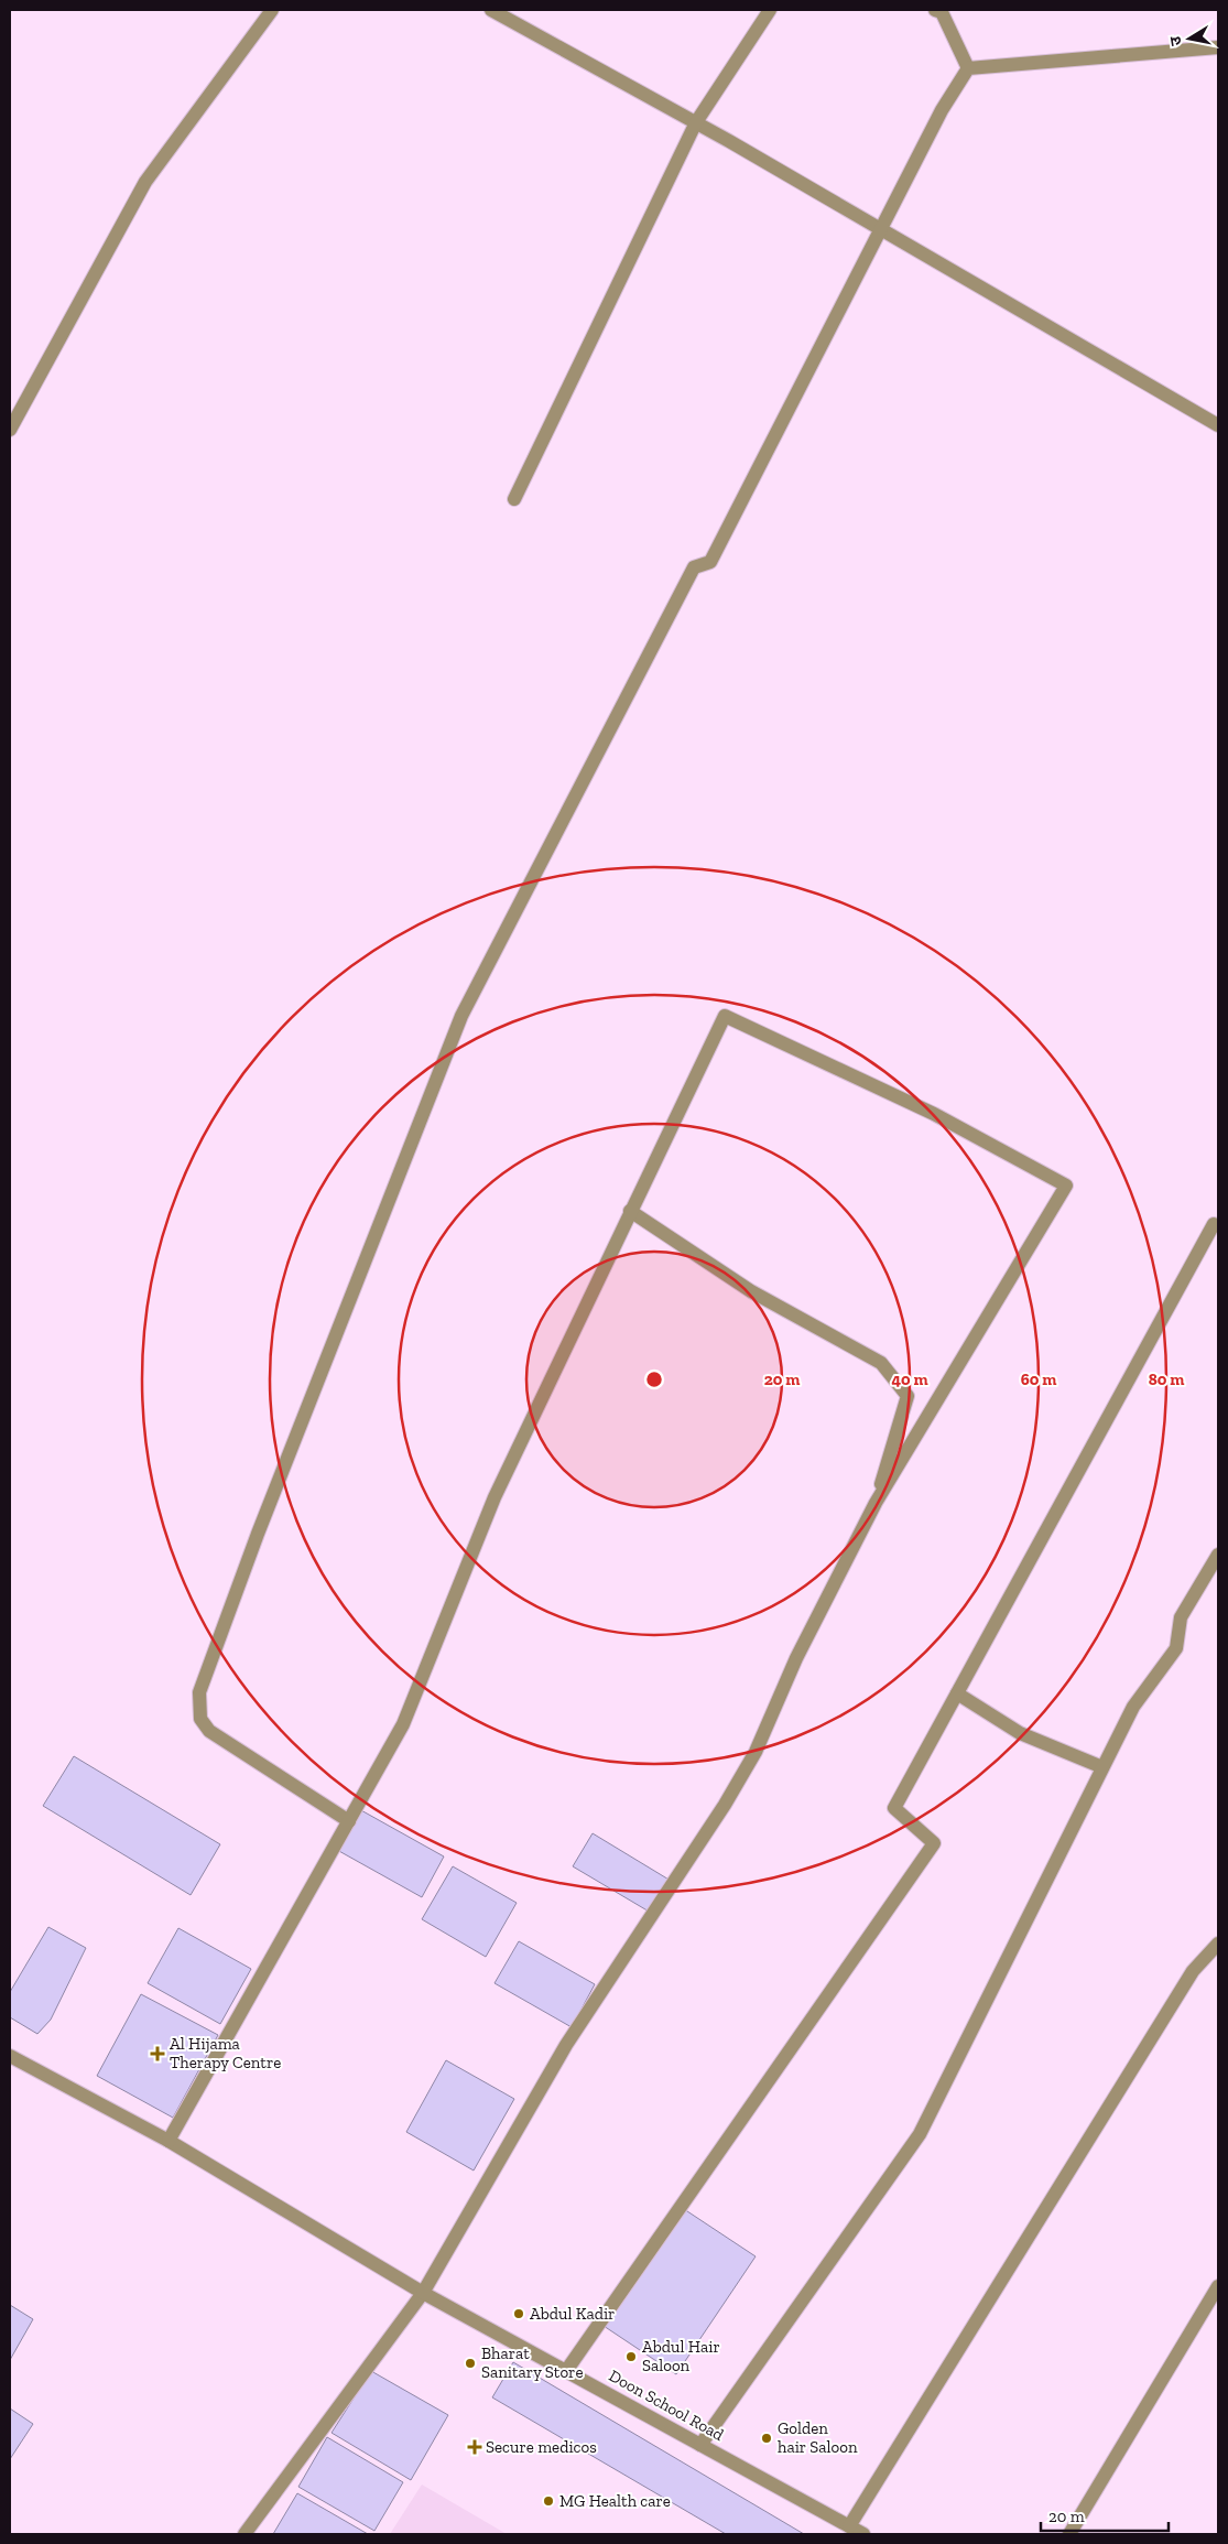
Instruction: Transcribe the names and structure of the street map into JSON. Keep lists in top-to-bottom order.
{
  "streets": {
    "street": ["Doon School Road"]
  },
  "places": {
    "health": ["Al Hijama Therapy Centre", "Secure medicos"],
    "other": [
      "Abdul Kadir",
      "Abdul Hair Saloon",
      "Bharat Sanitary Store",
      "Golden hair Saloon",
      "MG Health care"
    ]
  },
  "scale_bar": "20 m",
  "north": "left",
  "rings": [
    "20 m",
    "40 m",
    "60 m",
    "80 m"
  ]
}
